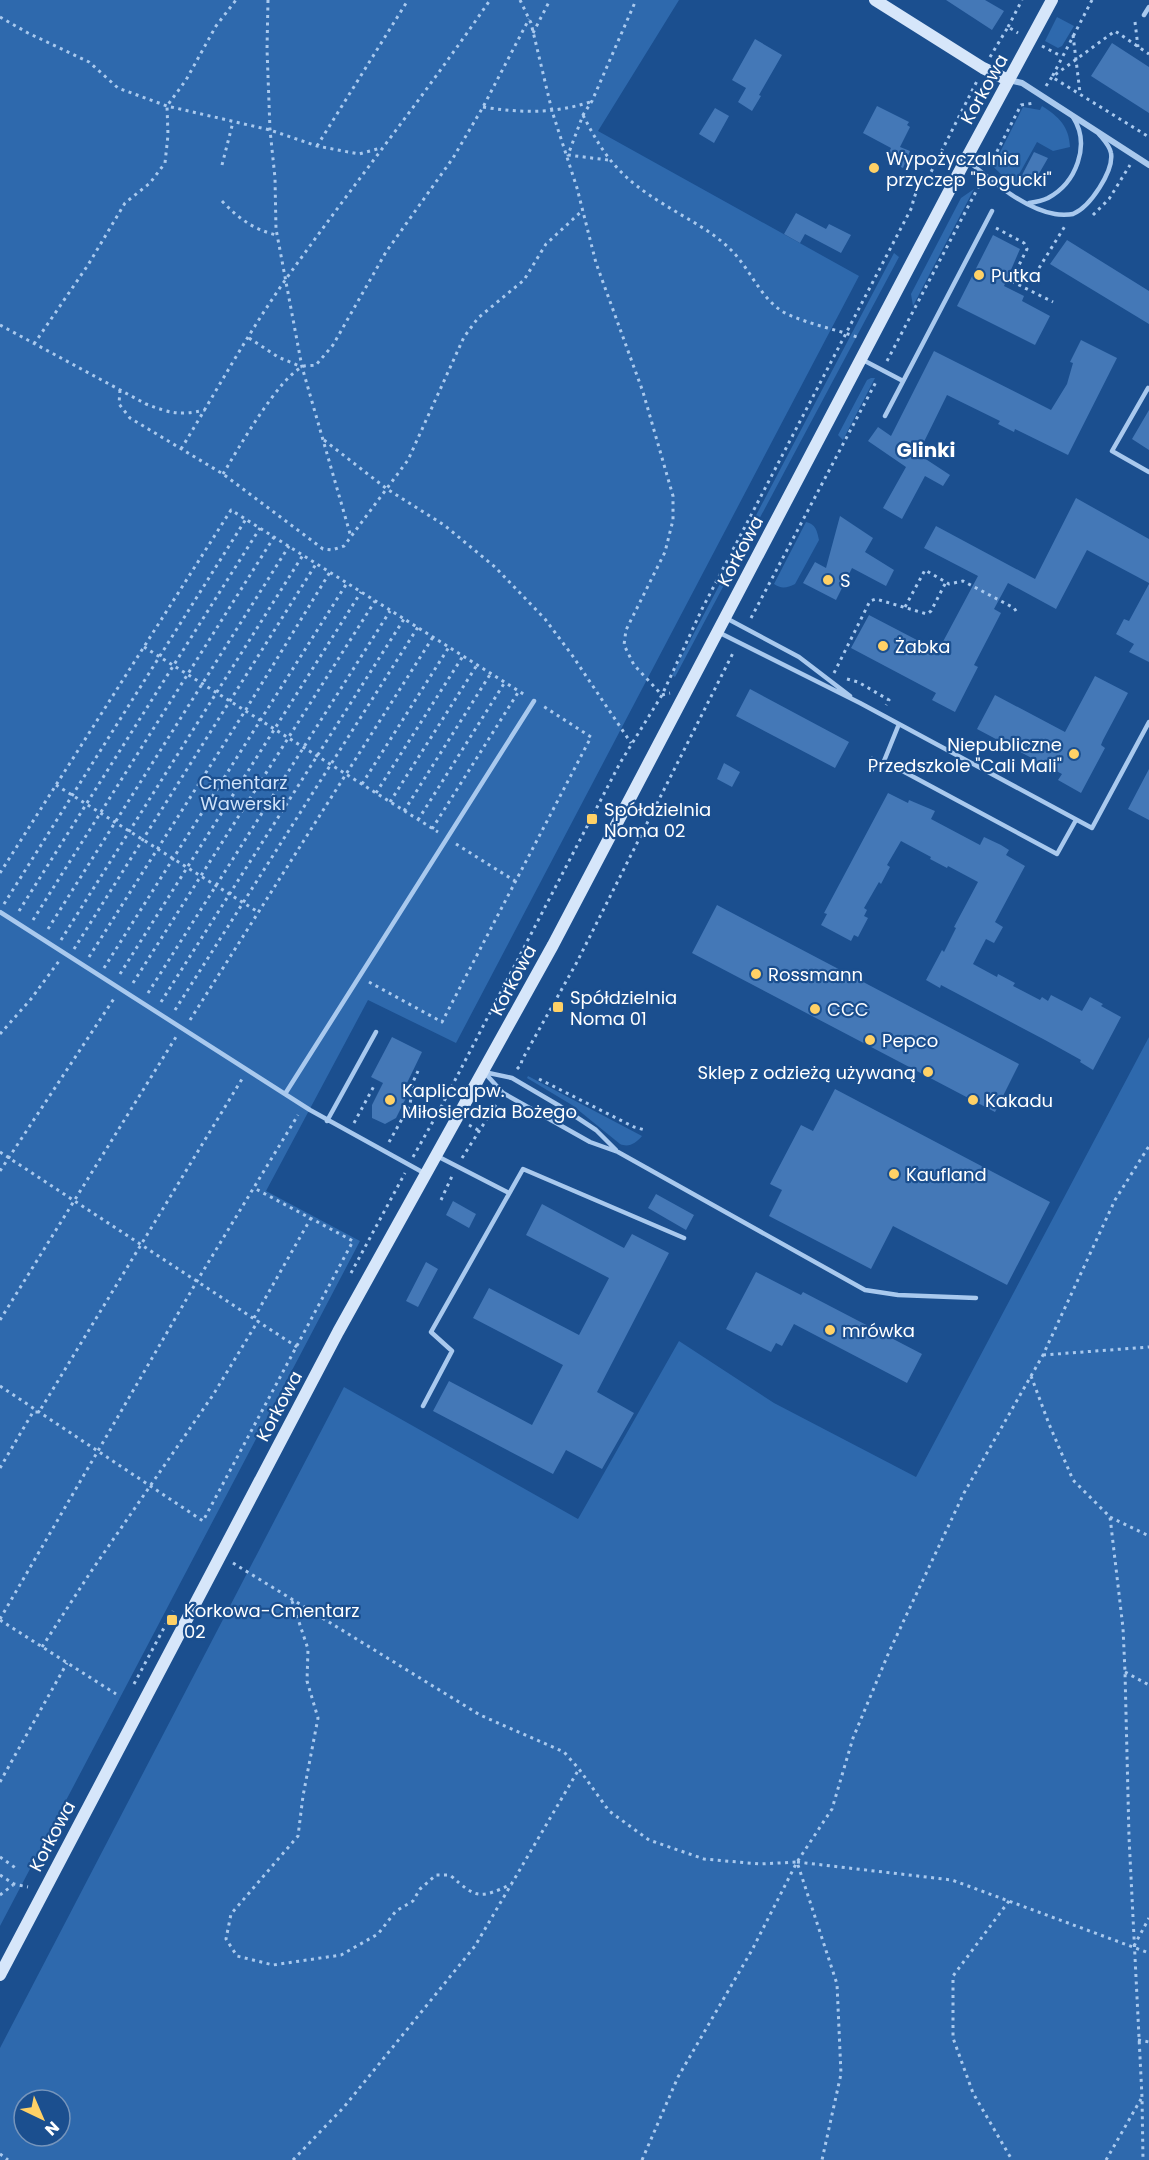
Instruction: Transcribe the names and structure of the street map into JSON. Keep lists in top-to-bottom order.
{
  "streets": {
    "street": ["Korkowa"]
  },
  "districts": ["Glinki"],
  "parks": ["Cmentarz Wawerski"],
  "places": {
    "other": [
      "Wypożyczalnia przyczep \"Bogucki\"",
      "Putka",
      "S",
      "Żabka",
      "Niepubliczne Przedszkole \"Cali Mali\"",
      "Rossmann",
      "CCC",
      "Pepco",
      "Sklep z odzieżą używaną",
      "Kaplica pw. Miłosierdzia Bożego",
      "Kakadu",
      "Kaufland",
      "mrówka"
    ],
    "transit": ["Spółdzielnia Noma 02", "Spółdzielnia Noma 01", "Korkowa-Cmentarz 02"]
  },
  "north": "bottom right"
}
